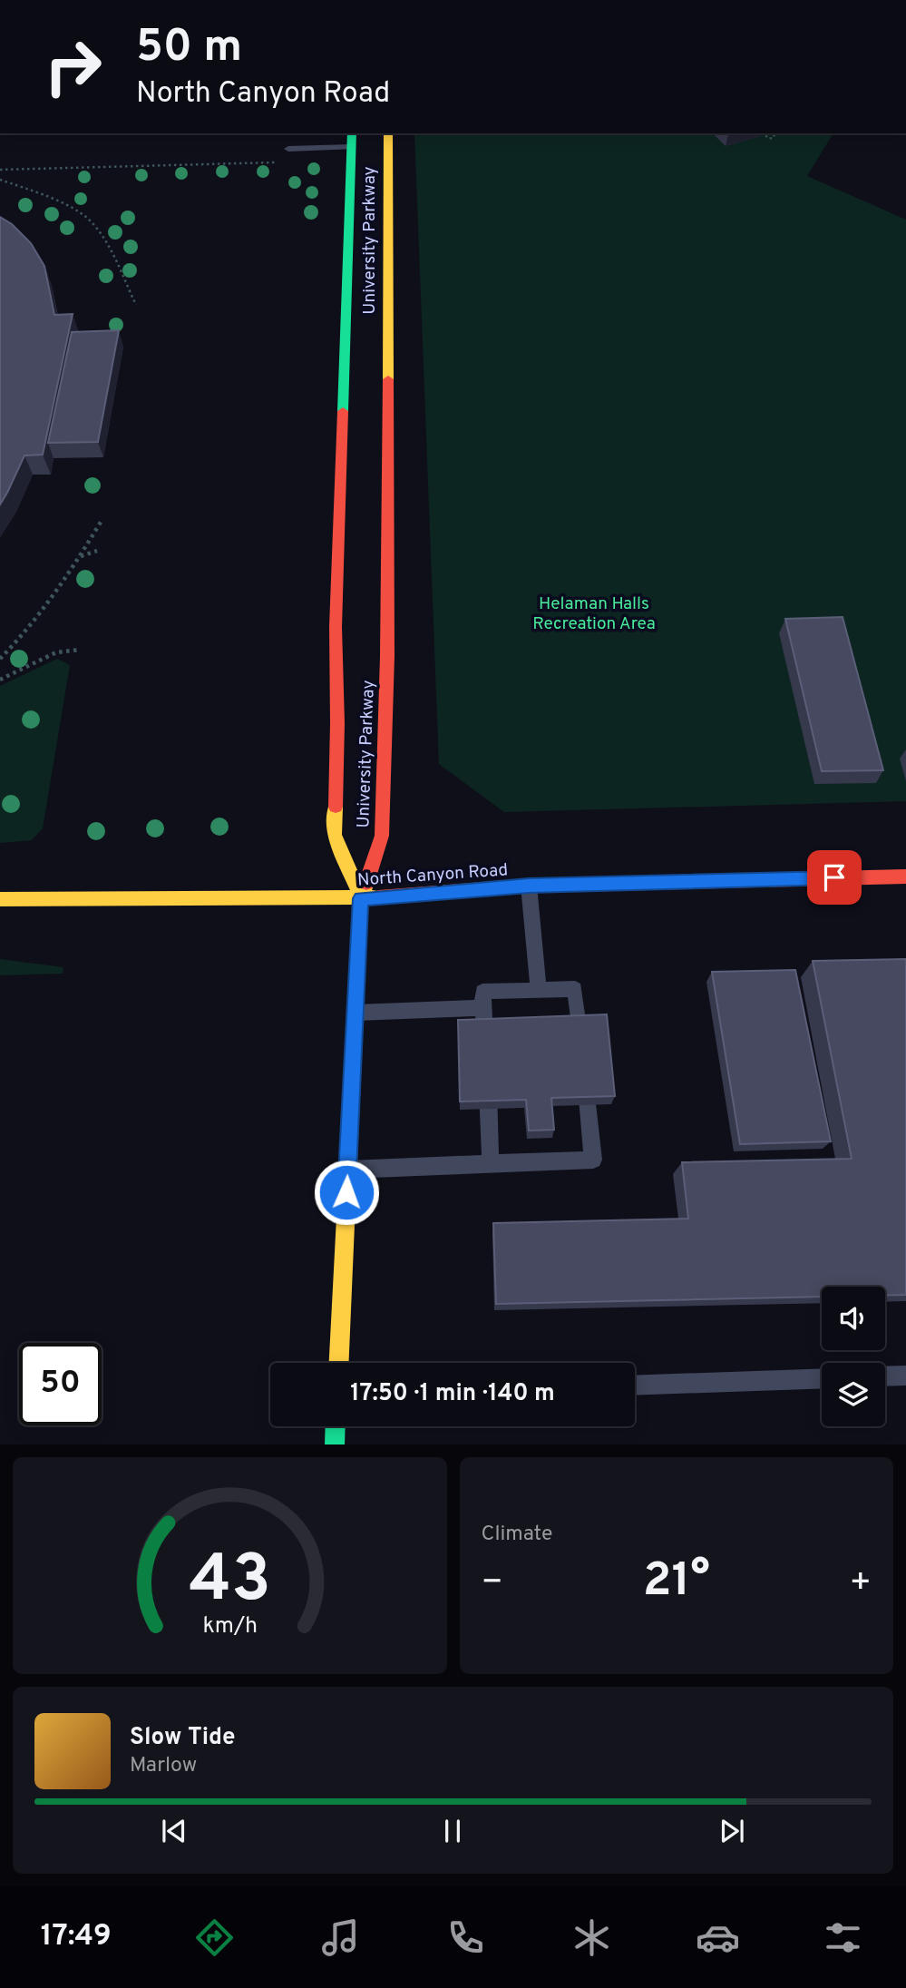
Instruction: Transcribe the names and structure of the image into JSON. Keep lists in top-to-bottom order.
{
  "streets": {
    "main road": ["University Parkway", "North Canyon Road"]
  },
  "crossings": [
    ["University Parkway", "North Canyon Road"]
  ],
  "parks": ["Helaman Halls Recreation Area"],
  "page": {
    "turn": ["50 m", "North Canyon Road"],
    "limit": "50",
    "trip": "17:50 · 1 min · 140 m",
    "tile": "Climate",
    "heat": ["−", "21°", "+"],
    "song": ["Slow Tide", "Marlow"],
    "tabs": "17:49",
    "gauge": ["43", "km/h"]
  }
}
